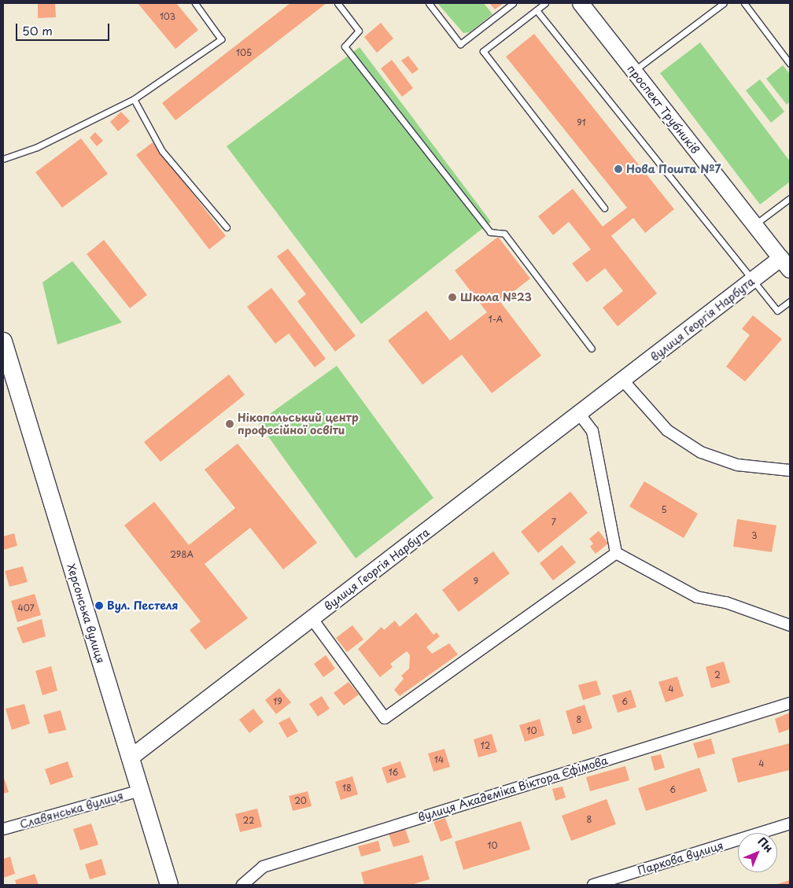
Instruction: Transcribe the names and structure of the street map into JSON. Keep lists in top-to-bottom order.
{
  "streets": {
    "main road": ["Херсонська вулиця"],
    "street": [
      "проспект Трубників",
      "вулиця Георгія Нарбута",
      "вулиця Академіка Віктора Єфімова",
      "Славянська вулиця",
      "Паркова вулиця"
    ]
  },
  "crossings": [
    ["проспект Трубників", "вулиця Георгія Нарбута"],
    ["вулиця Георгія Нарбута", "Херсонська вулиця"],
    ["Херсонська вулиця", "Славянська вулиця"]
  ],
  "places": [
    "Нова Пошта №7",
    "Школа №23",
    "Нікопольський центр професійної освіти",
    "Вул. Пестеля"
  ],
  "house_numbers": [
    "103",
    "105",
    "91",
    "1-А",
    "5",
    "7",
    "3",
    "298А",
    "9",
    "407",
    "2",
    "4",
    "19",
    "6",
    "8",
    "10",
    "12",
    "14",
    "4",
    "16",
    "18",
    "6",
    "20",
    "8",
    "22",
    "10"
  ],
  "scale_bar": "50 m",
  "north": "top right"
}
